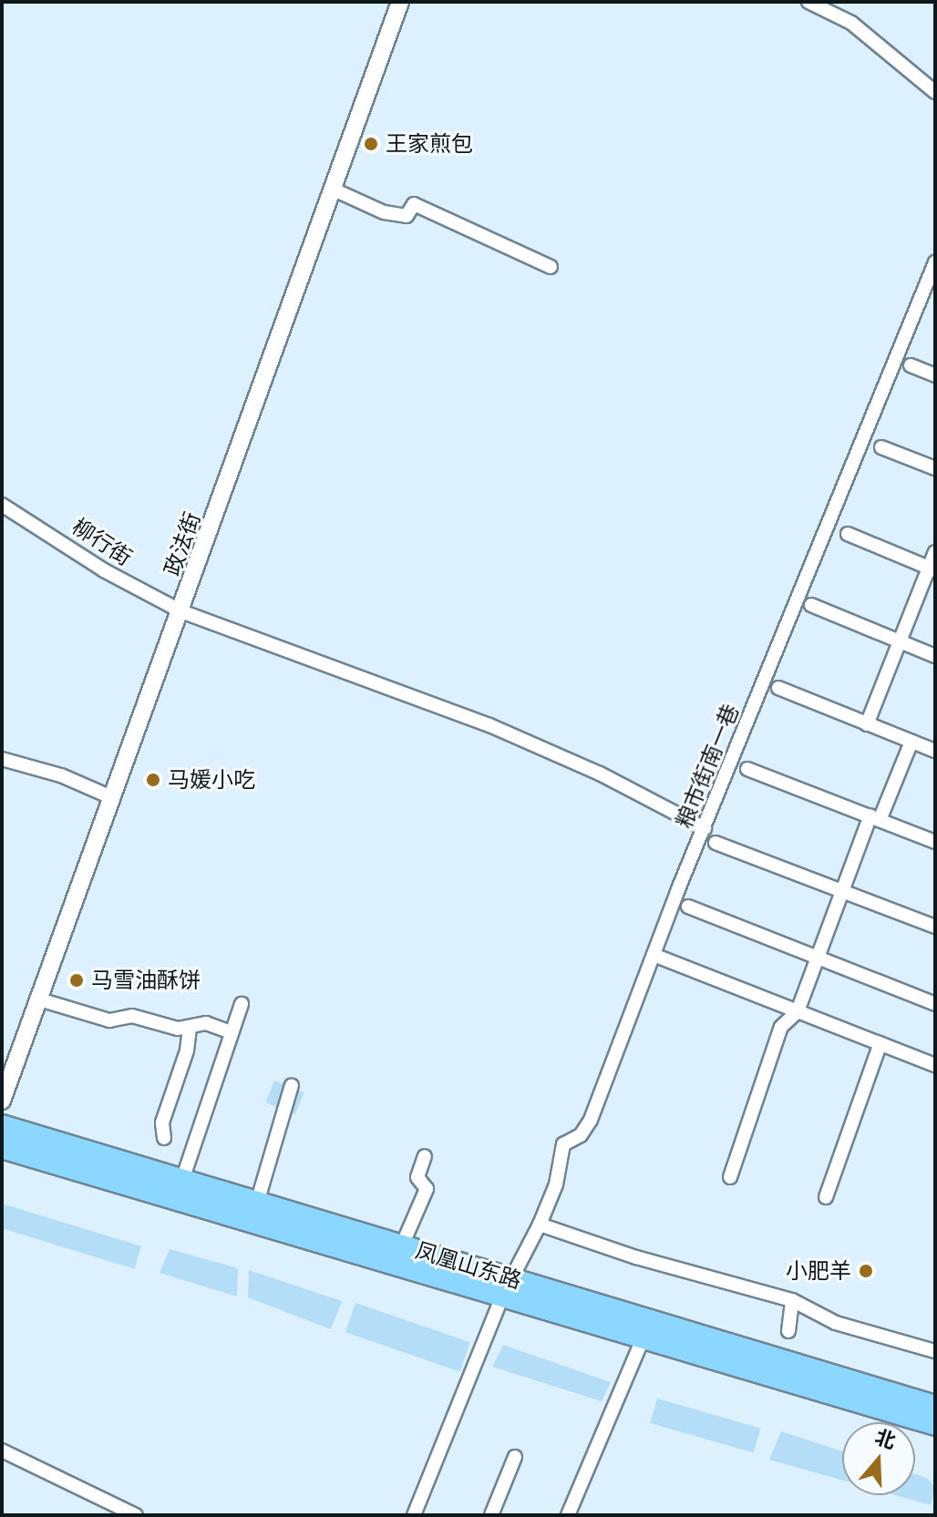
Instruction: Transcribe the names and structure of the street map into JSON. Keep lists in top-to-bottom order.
{
  "streets": {
    "main road": ["凤凰山东路"],
    "street": ["柳行街", "政法街", "粮市街南一巷"]
  },
  "crossings": [
    ["柳行街", "政法街"],
    ["柳行街", "粮市街南一巷"],
    ["粮市街南一巷", "凤凰山东路"]
  ],
  "places": [
    "王家煎包",
    "马媛小吃",
    "马雪油酥饼",
    "小肥羊"
  ],
  "north": "top"
}
